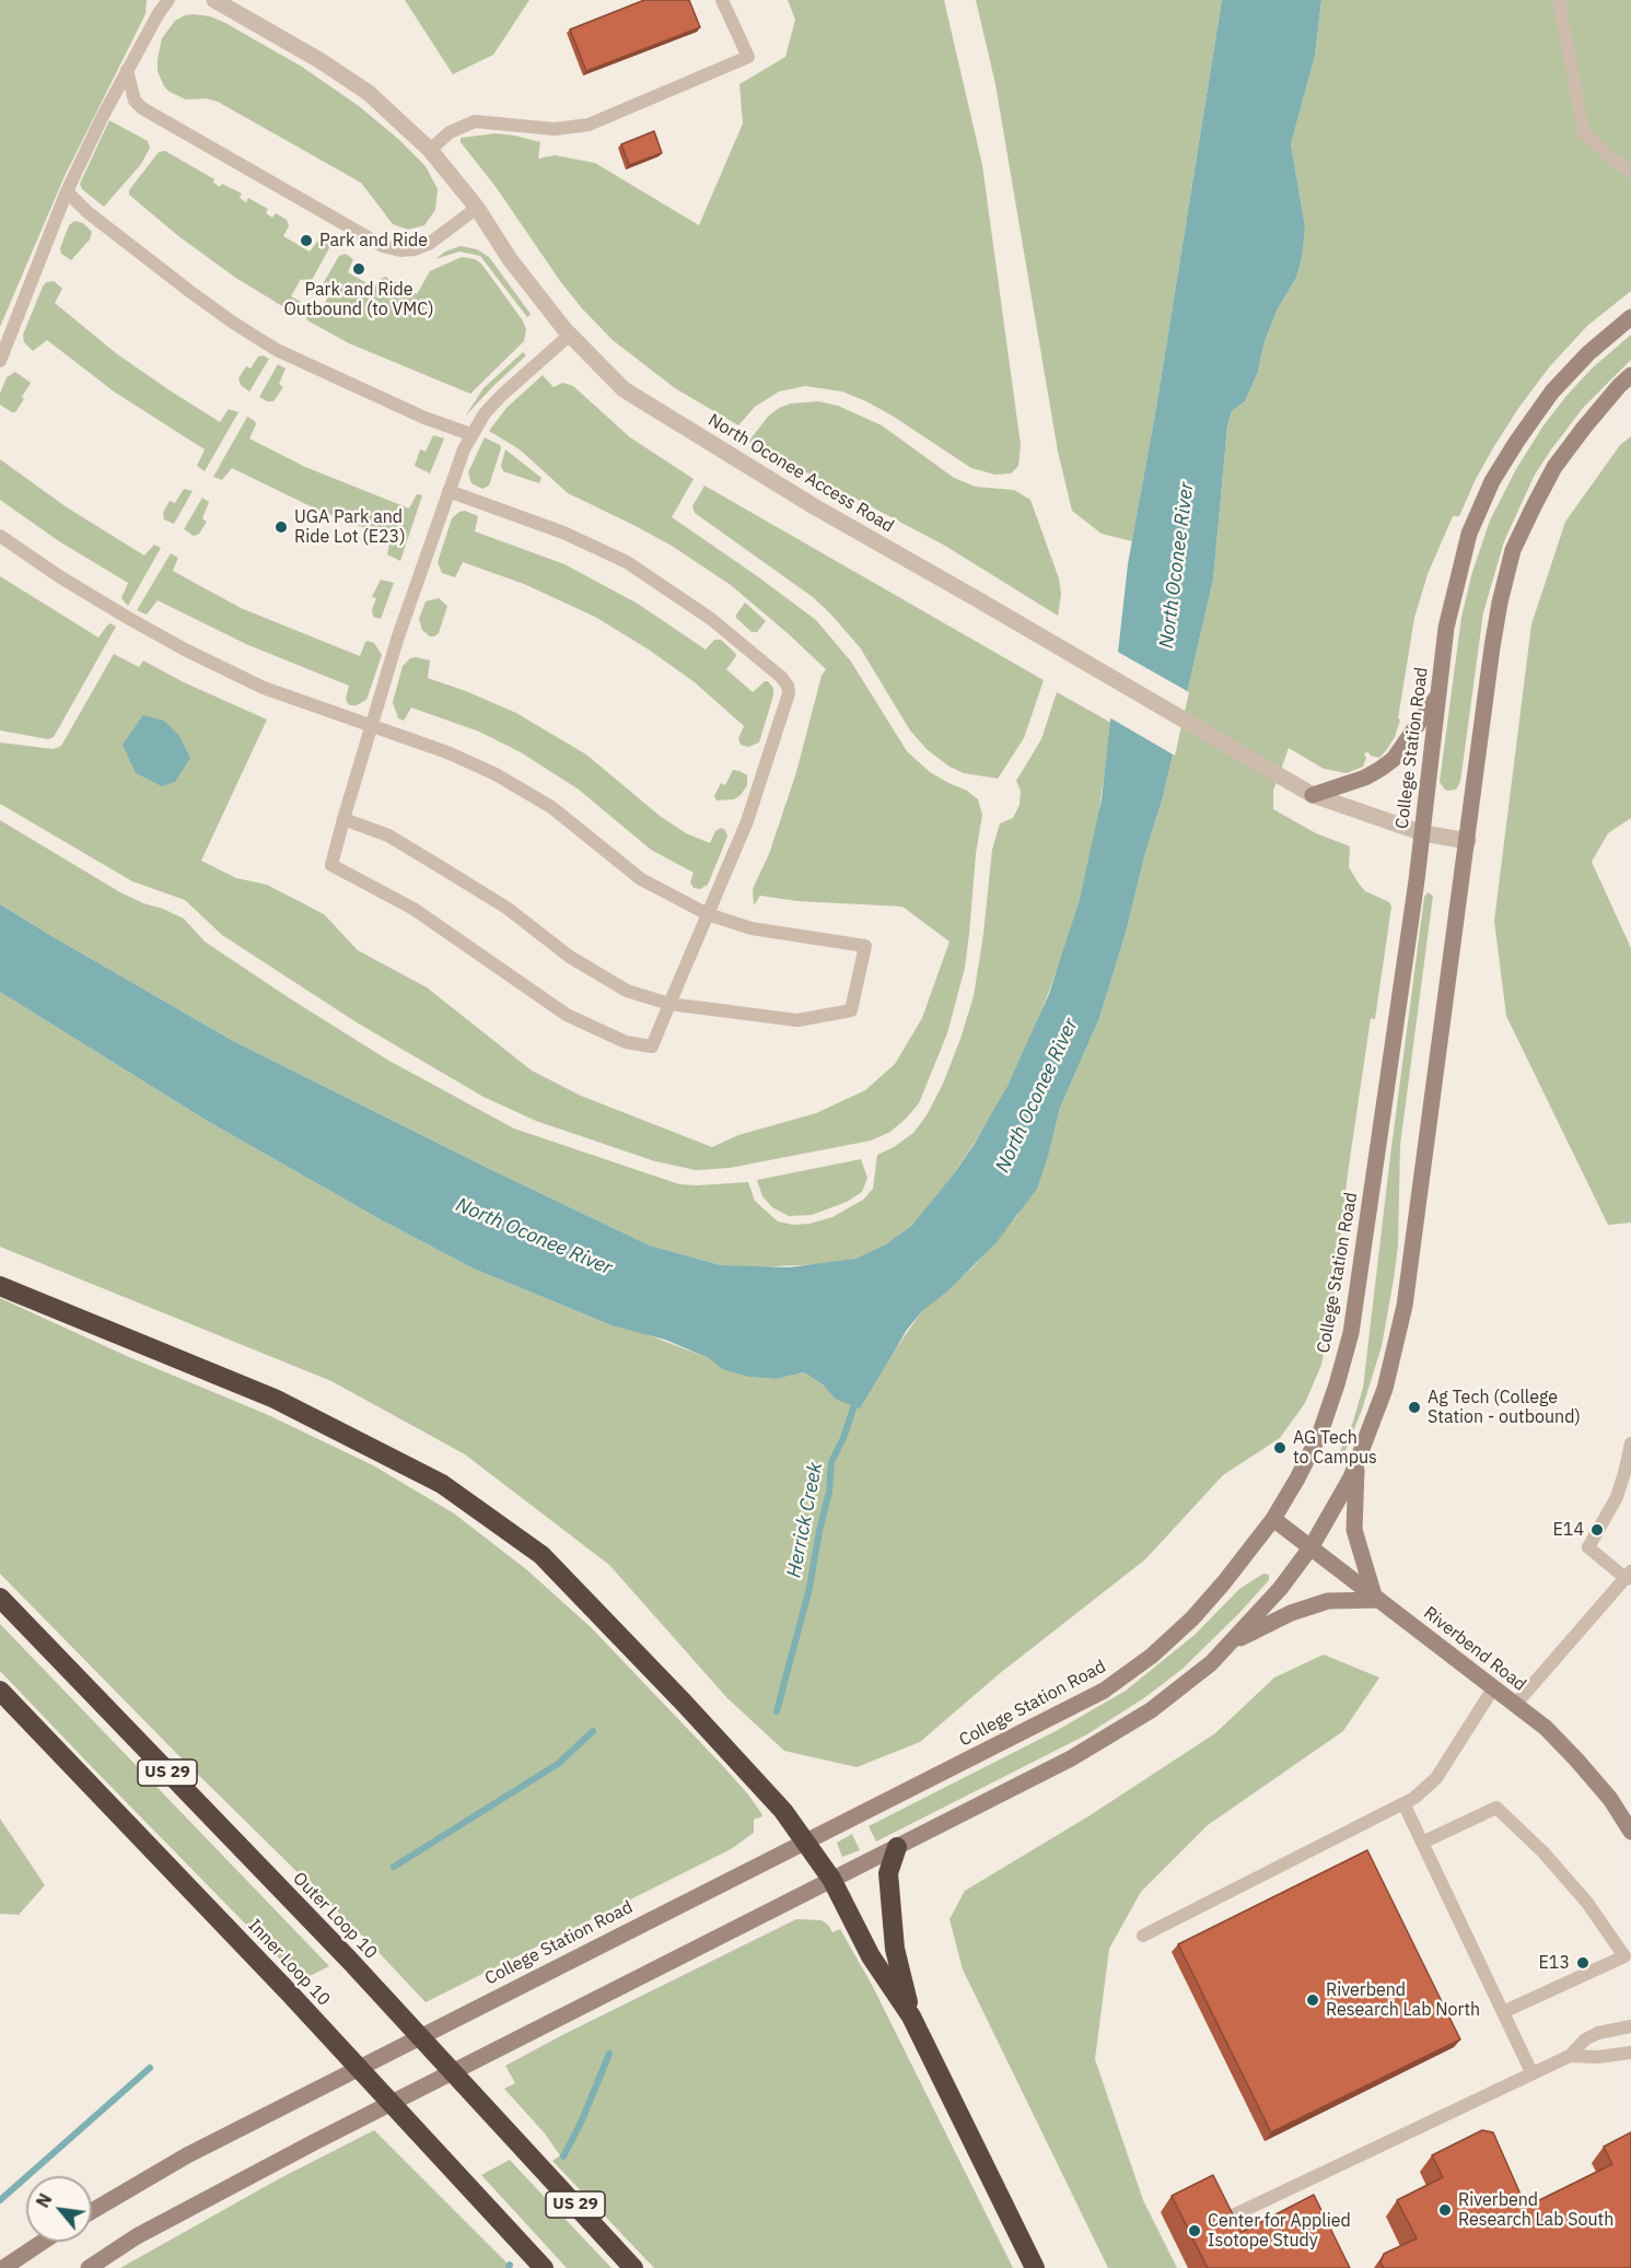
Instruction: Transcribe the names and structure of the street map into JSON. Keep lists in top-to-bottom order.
{
  "streets": {
    "highway": ["US 29", "Outer Loop 10", "Inner Loop 10"],
    "main road": ["College Station Road", "Riverbend Road"],
    "street": ["North Oconee Access Road"]
  },
  "crossings": [
    ["North Oconee Access Road", "College Station Road"],
    ["College Station Road", "Riverbend Road"]
  ],
  "water": ["North Oconee River", "Herrick Creek"],
  "places": [
    "Park and Ride",
    "Park and Ride Outbound (to VMC)",
    "UGA Park and Ride Lot (E23)",
    "Ag Tech (College Station - outbound)",
    "AG Tech to Campus",
    "E14",
    "E13",
    "Riverbend Research Lab North",
    "Riverbend Research Lab South",
    "Center for Applied Isotope Study"
  ],
  "north": "top left"
}
